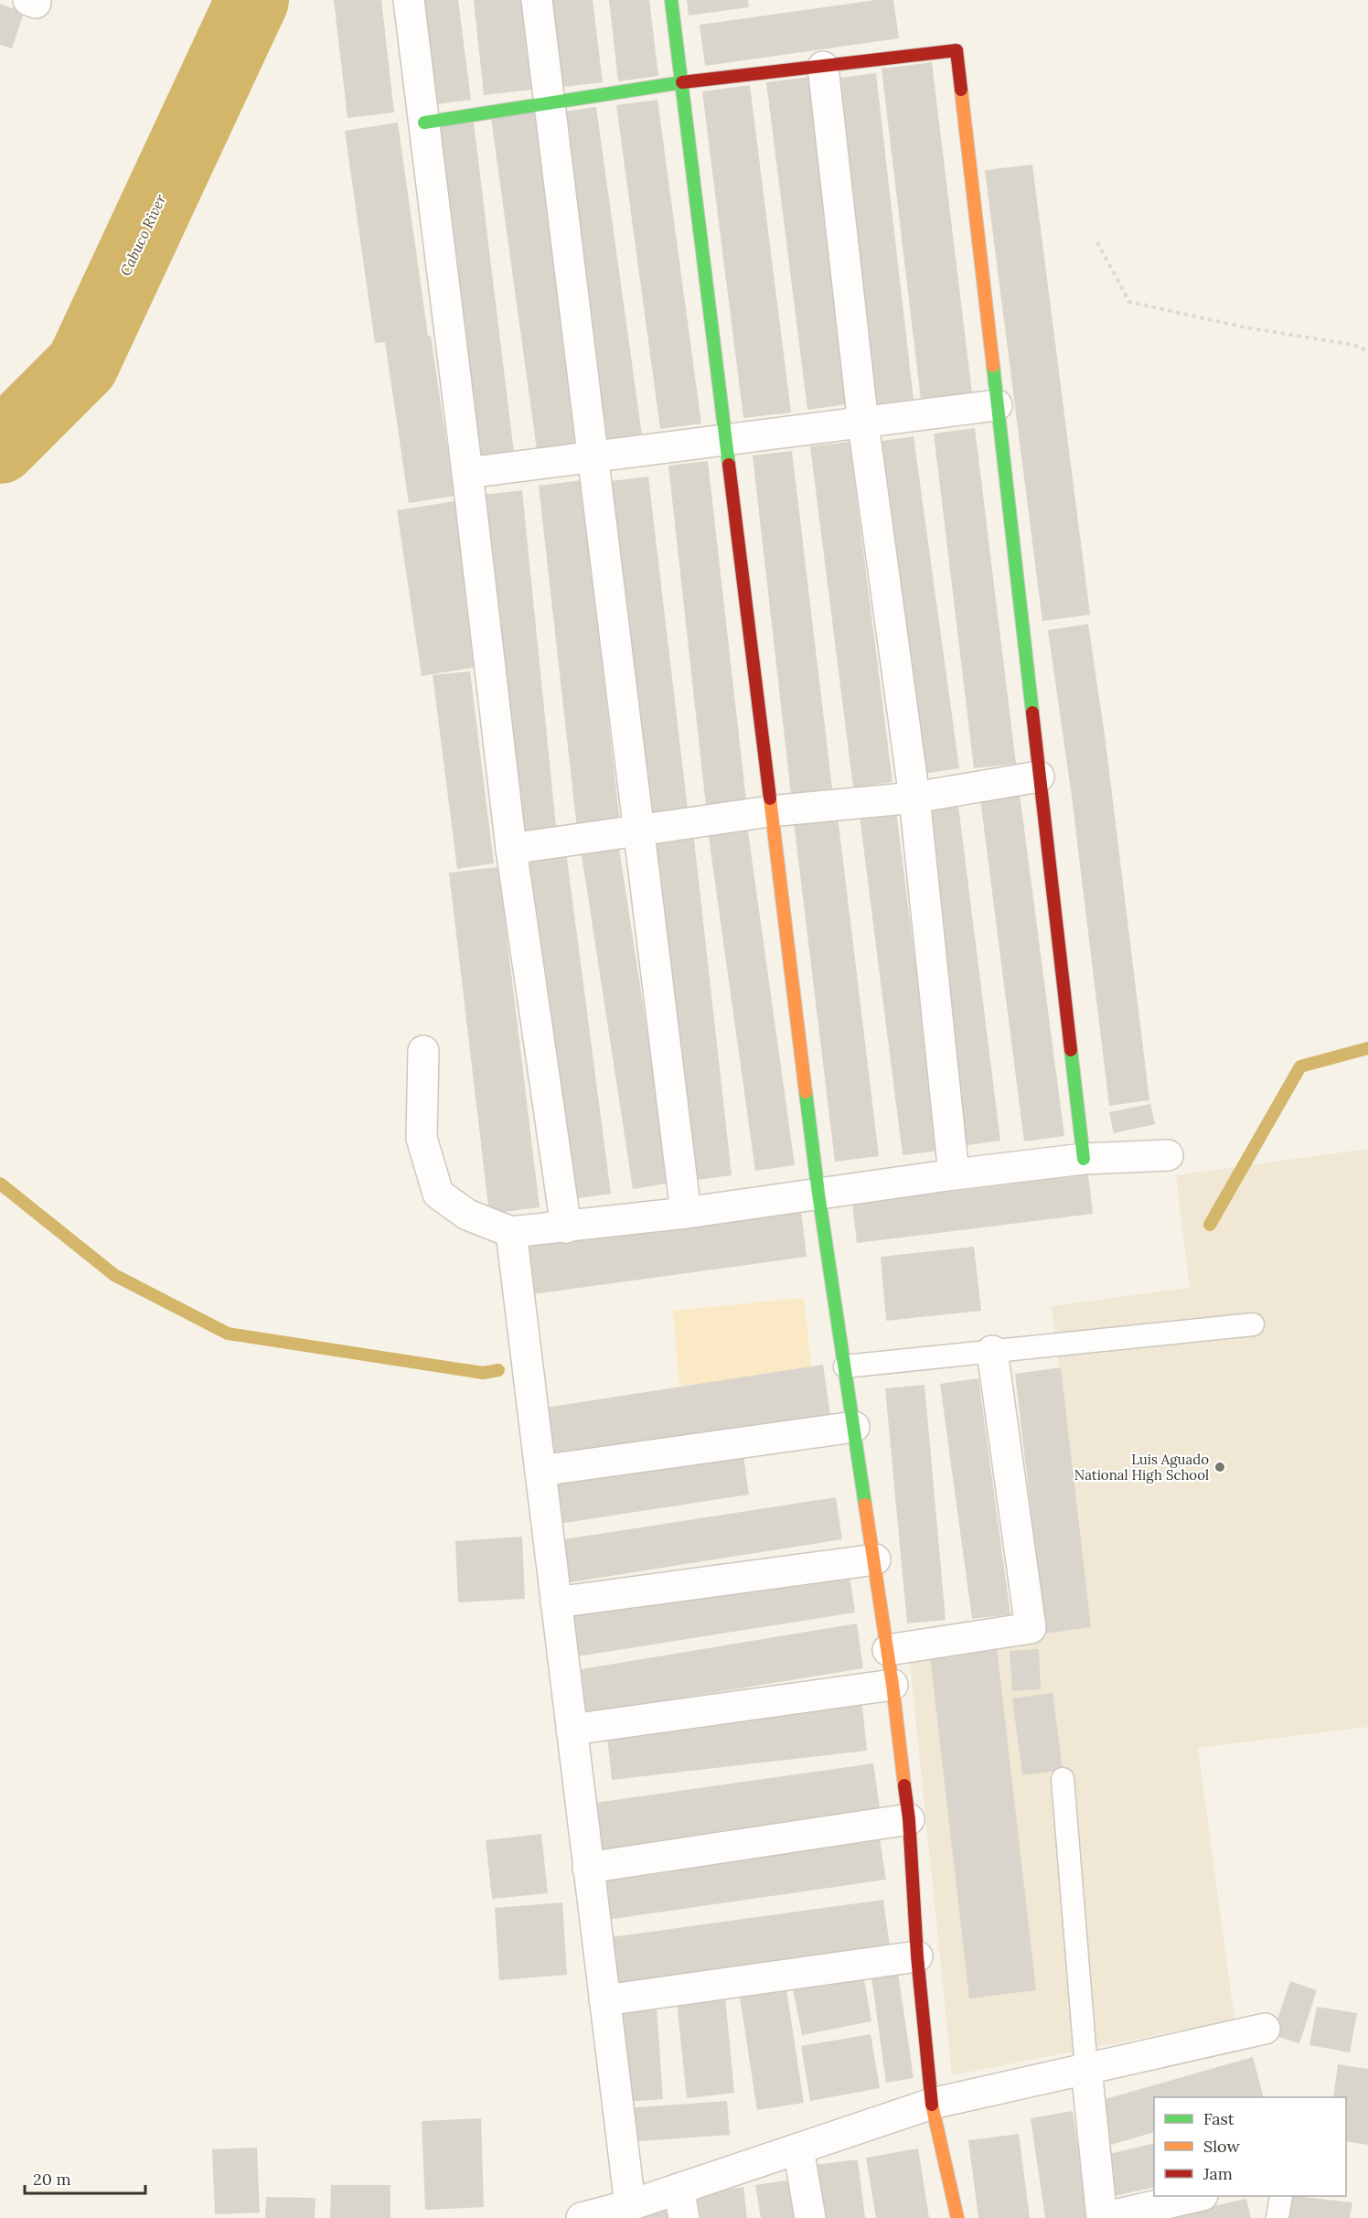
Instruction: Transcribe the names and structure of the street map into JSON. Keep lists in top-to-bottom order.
{
  "water": ["Cabuco River"],
  "places": ["Luis Aguado National High School"],
  "legend": ["Fast", "Slow", "Jam"],
  "scale_bar": "20 m"
}
